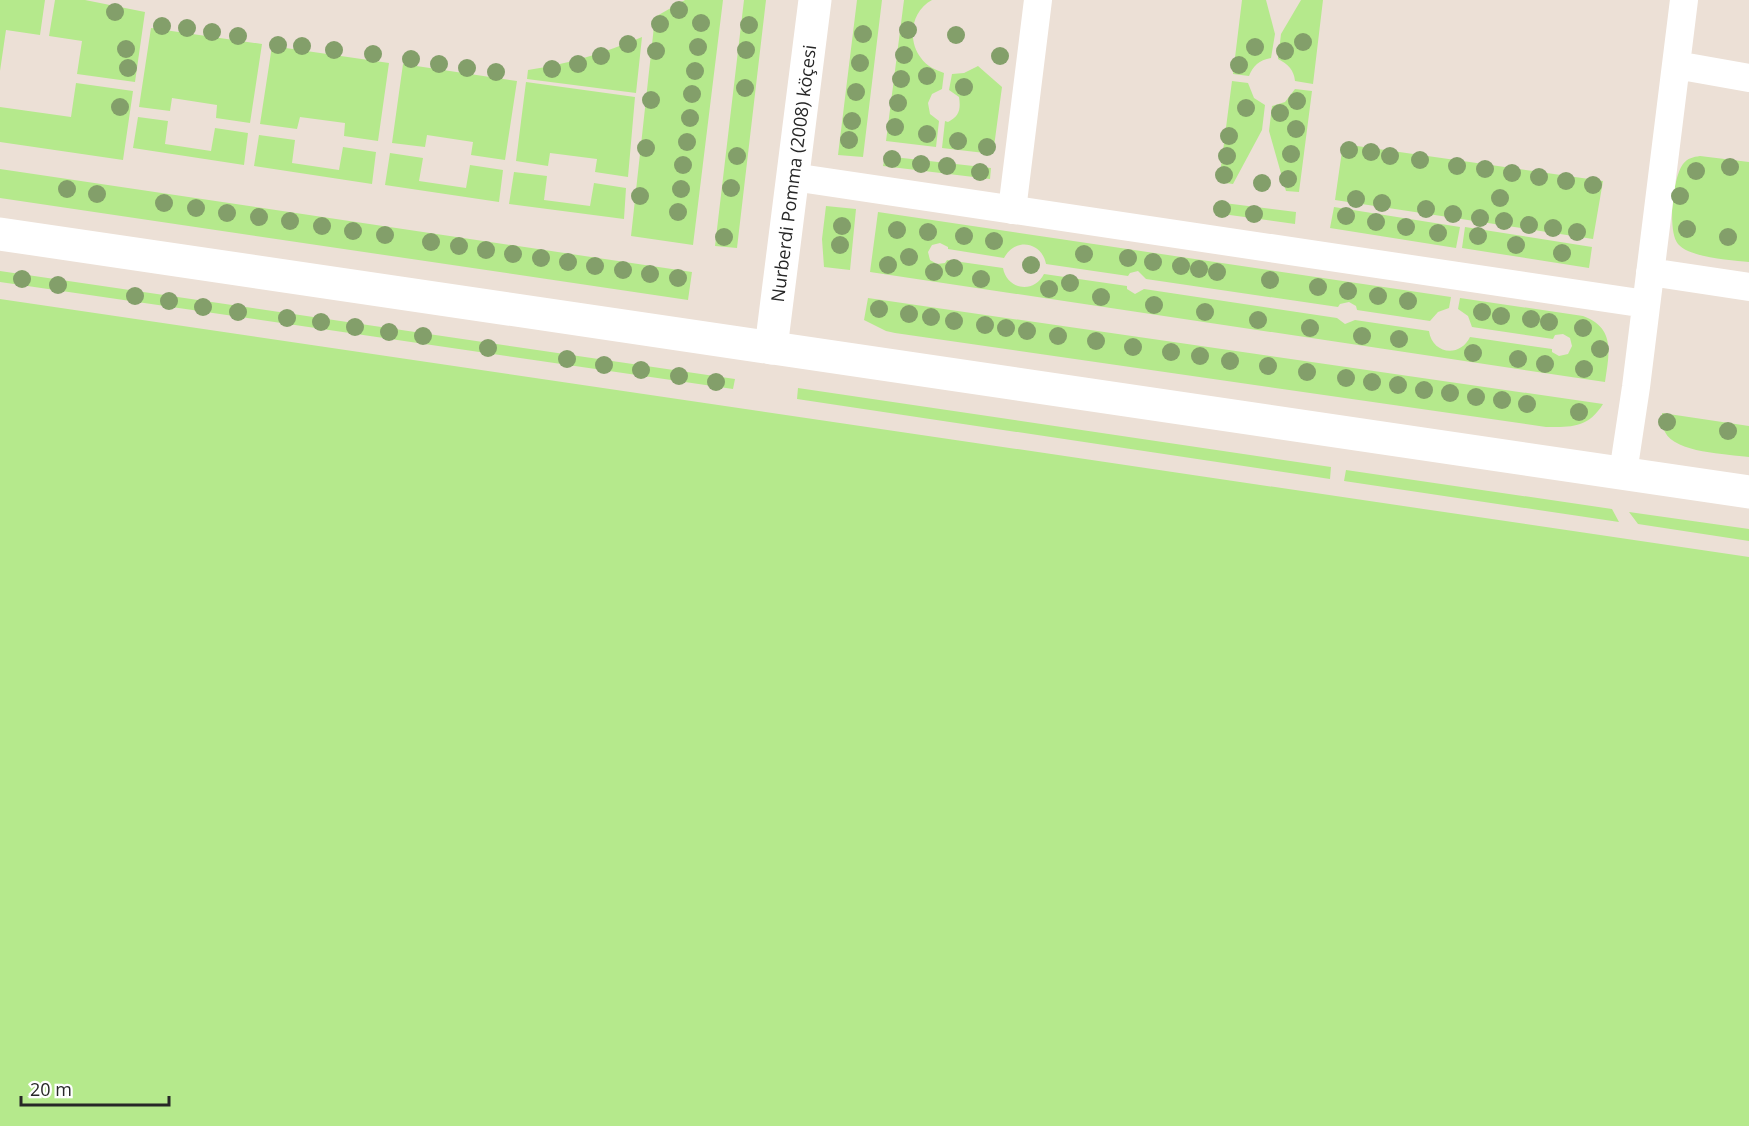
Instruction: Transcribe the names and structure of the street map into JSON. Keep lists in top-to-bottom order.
{
  "streets": {
    "street": ["Nurberdi Pomma (2008) köçesi"]
  },
  "scale_bar": "20 m"
}
